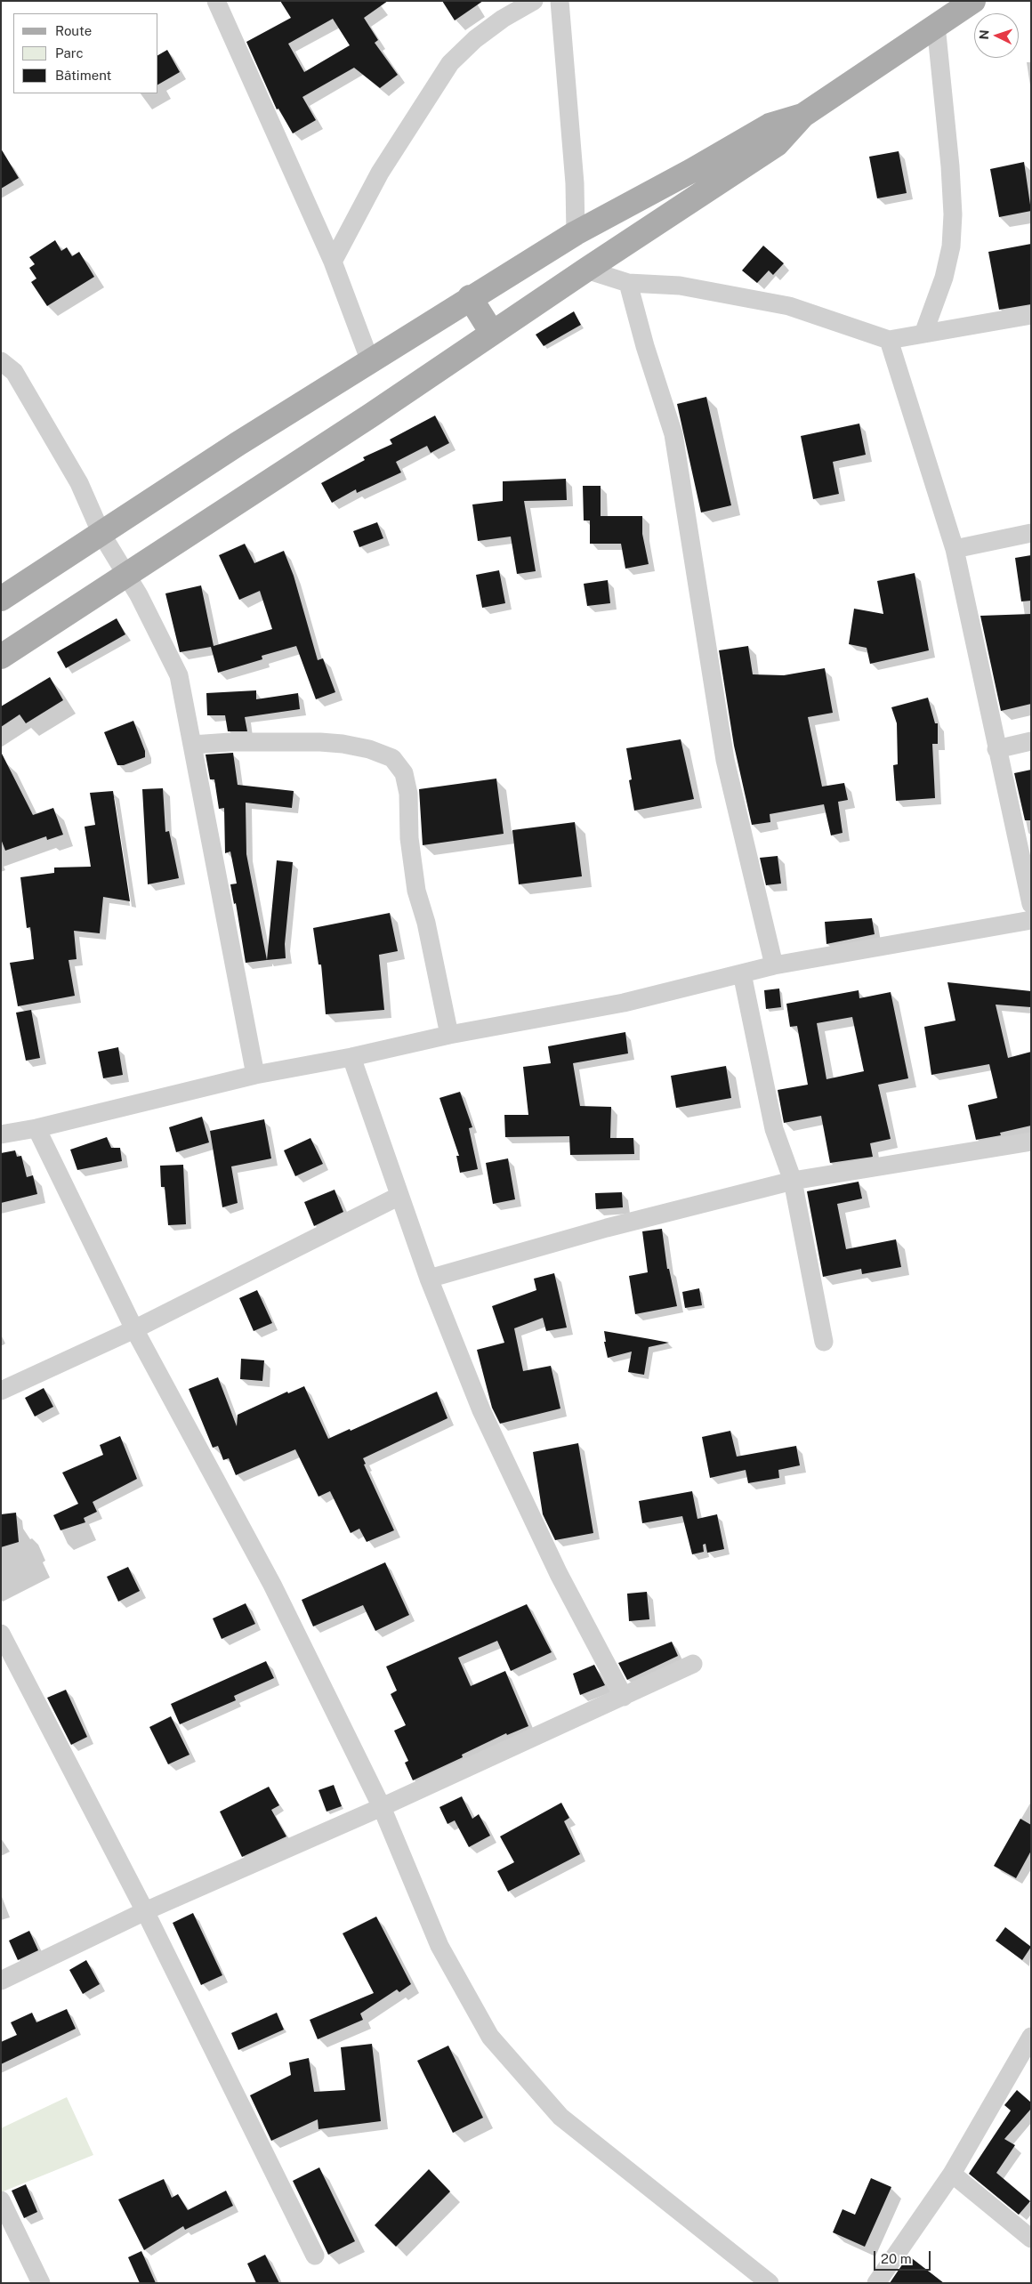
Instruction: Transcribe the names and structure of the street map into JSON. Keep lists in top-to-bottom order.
{
  "legend": ["Route", "Parc", "Bâtiment"],
  "scale_bar": "20 m",
  "north": "left"
}
